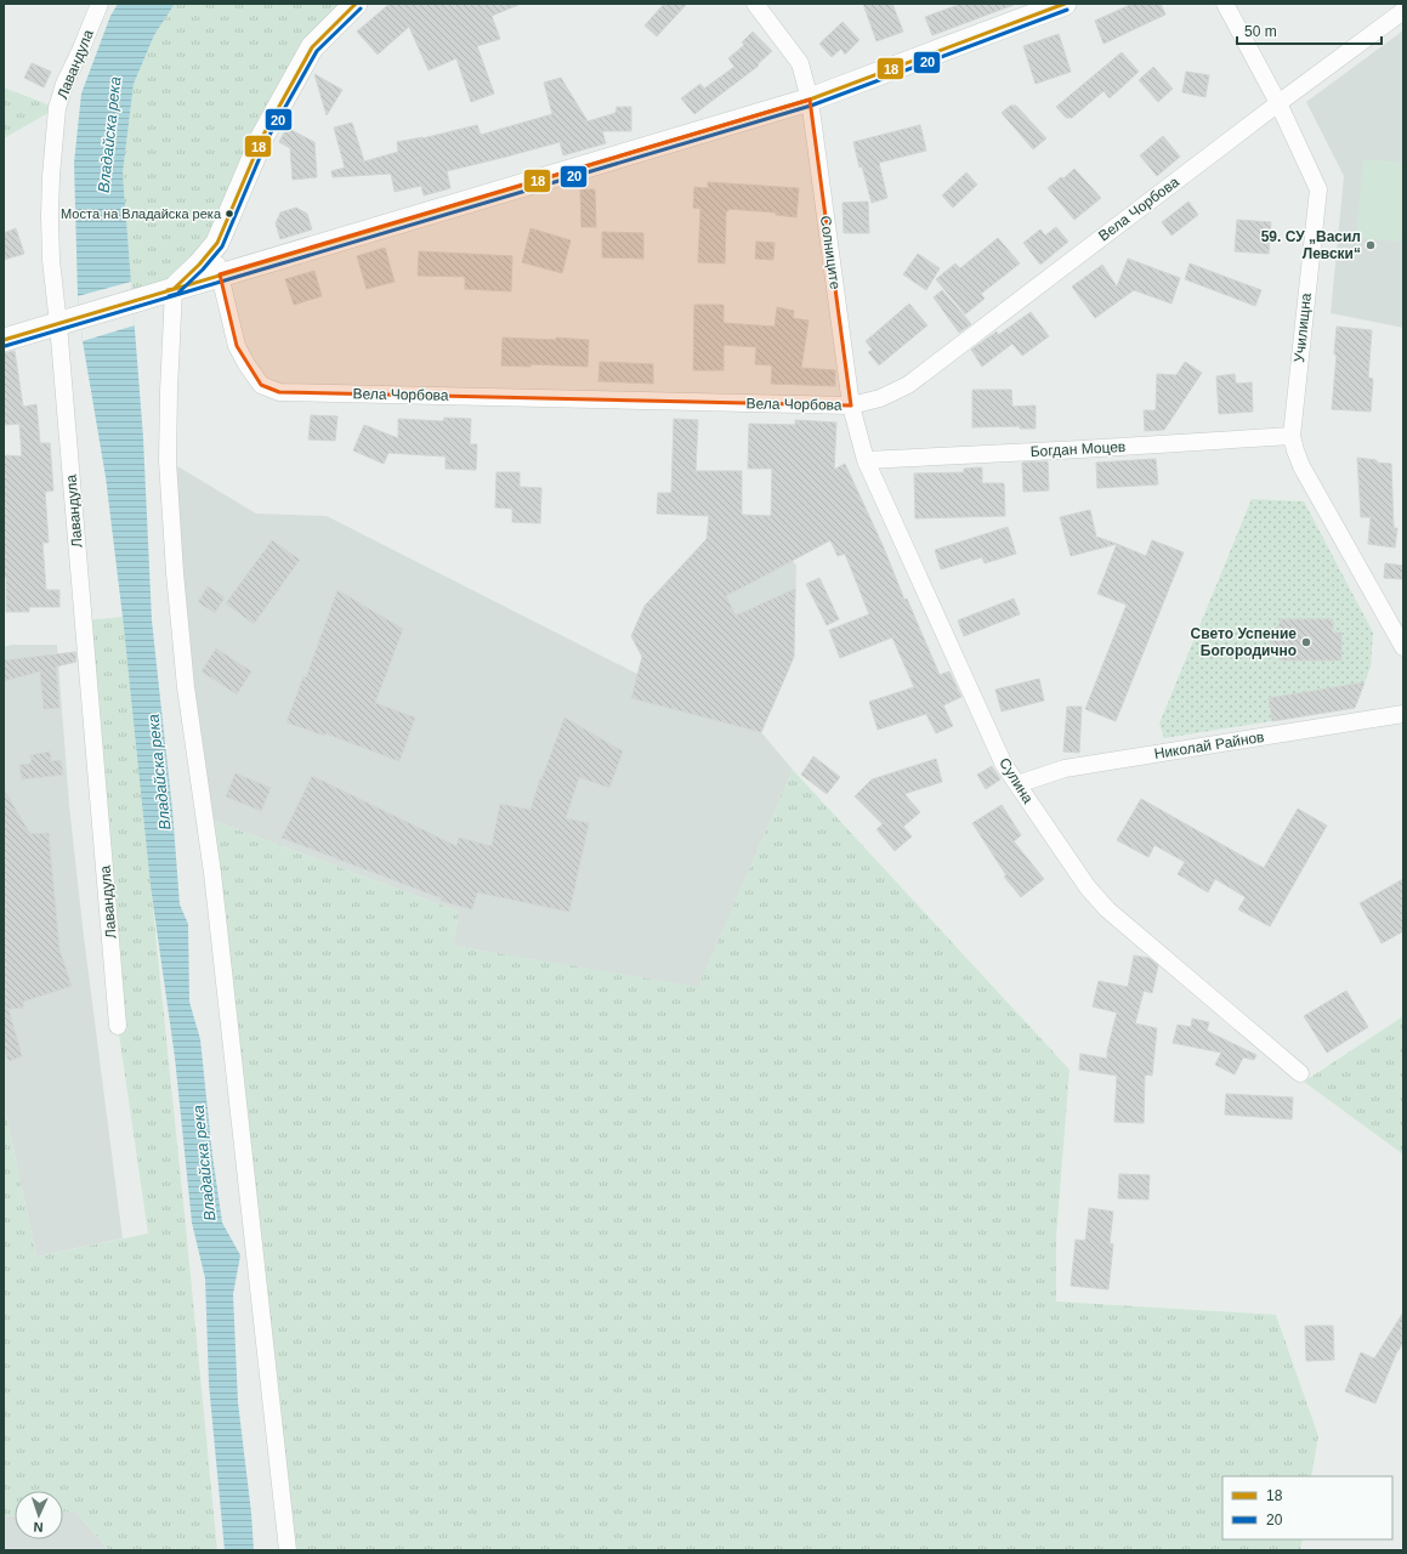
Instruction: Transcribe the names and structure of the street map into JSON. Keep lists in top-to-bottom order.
{
  "streets": {
    "street": [
      "Лавандула",
      "Вела Чорбова",
      "Солниците",
      "Училищна",
      "Богдан Моцев",
      "Николай Райнов",
      "Сулина"
    ]
  },
  "crossings": [
    ["Вела Чорбова", "Солниците"],
    ["Вела Чорбова", "Училищна"],
    ["Вела Чорбова", "Сулина"],
    ["Солниците", "Сулина"],
    ["Училищна", "Богдан Моцев"],
    ["Богдан Моцев", "Сулина"],
    ["Николай Райнов", "Сулина"]
  ],
  "water": ["Владайска река"],
  "places": ["Моста на Владайска река", "59. СУ „Васил Левски“", "Свето Успение Богородично"],
  "lines": ["transit line 18", "transit line 20"],
  "legend": ["18", "20"],
  "scale_bar": "50 m",
  "north": "bottom"
}
